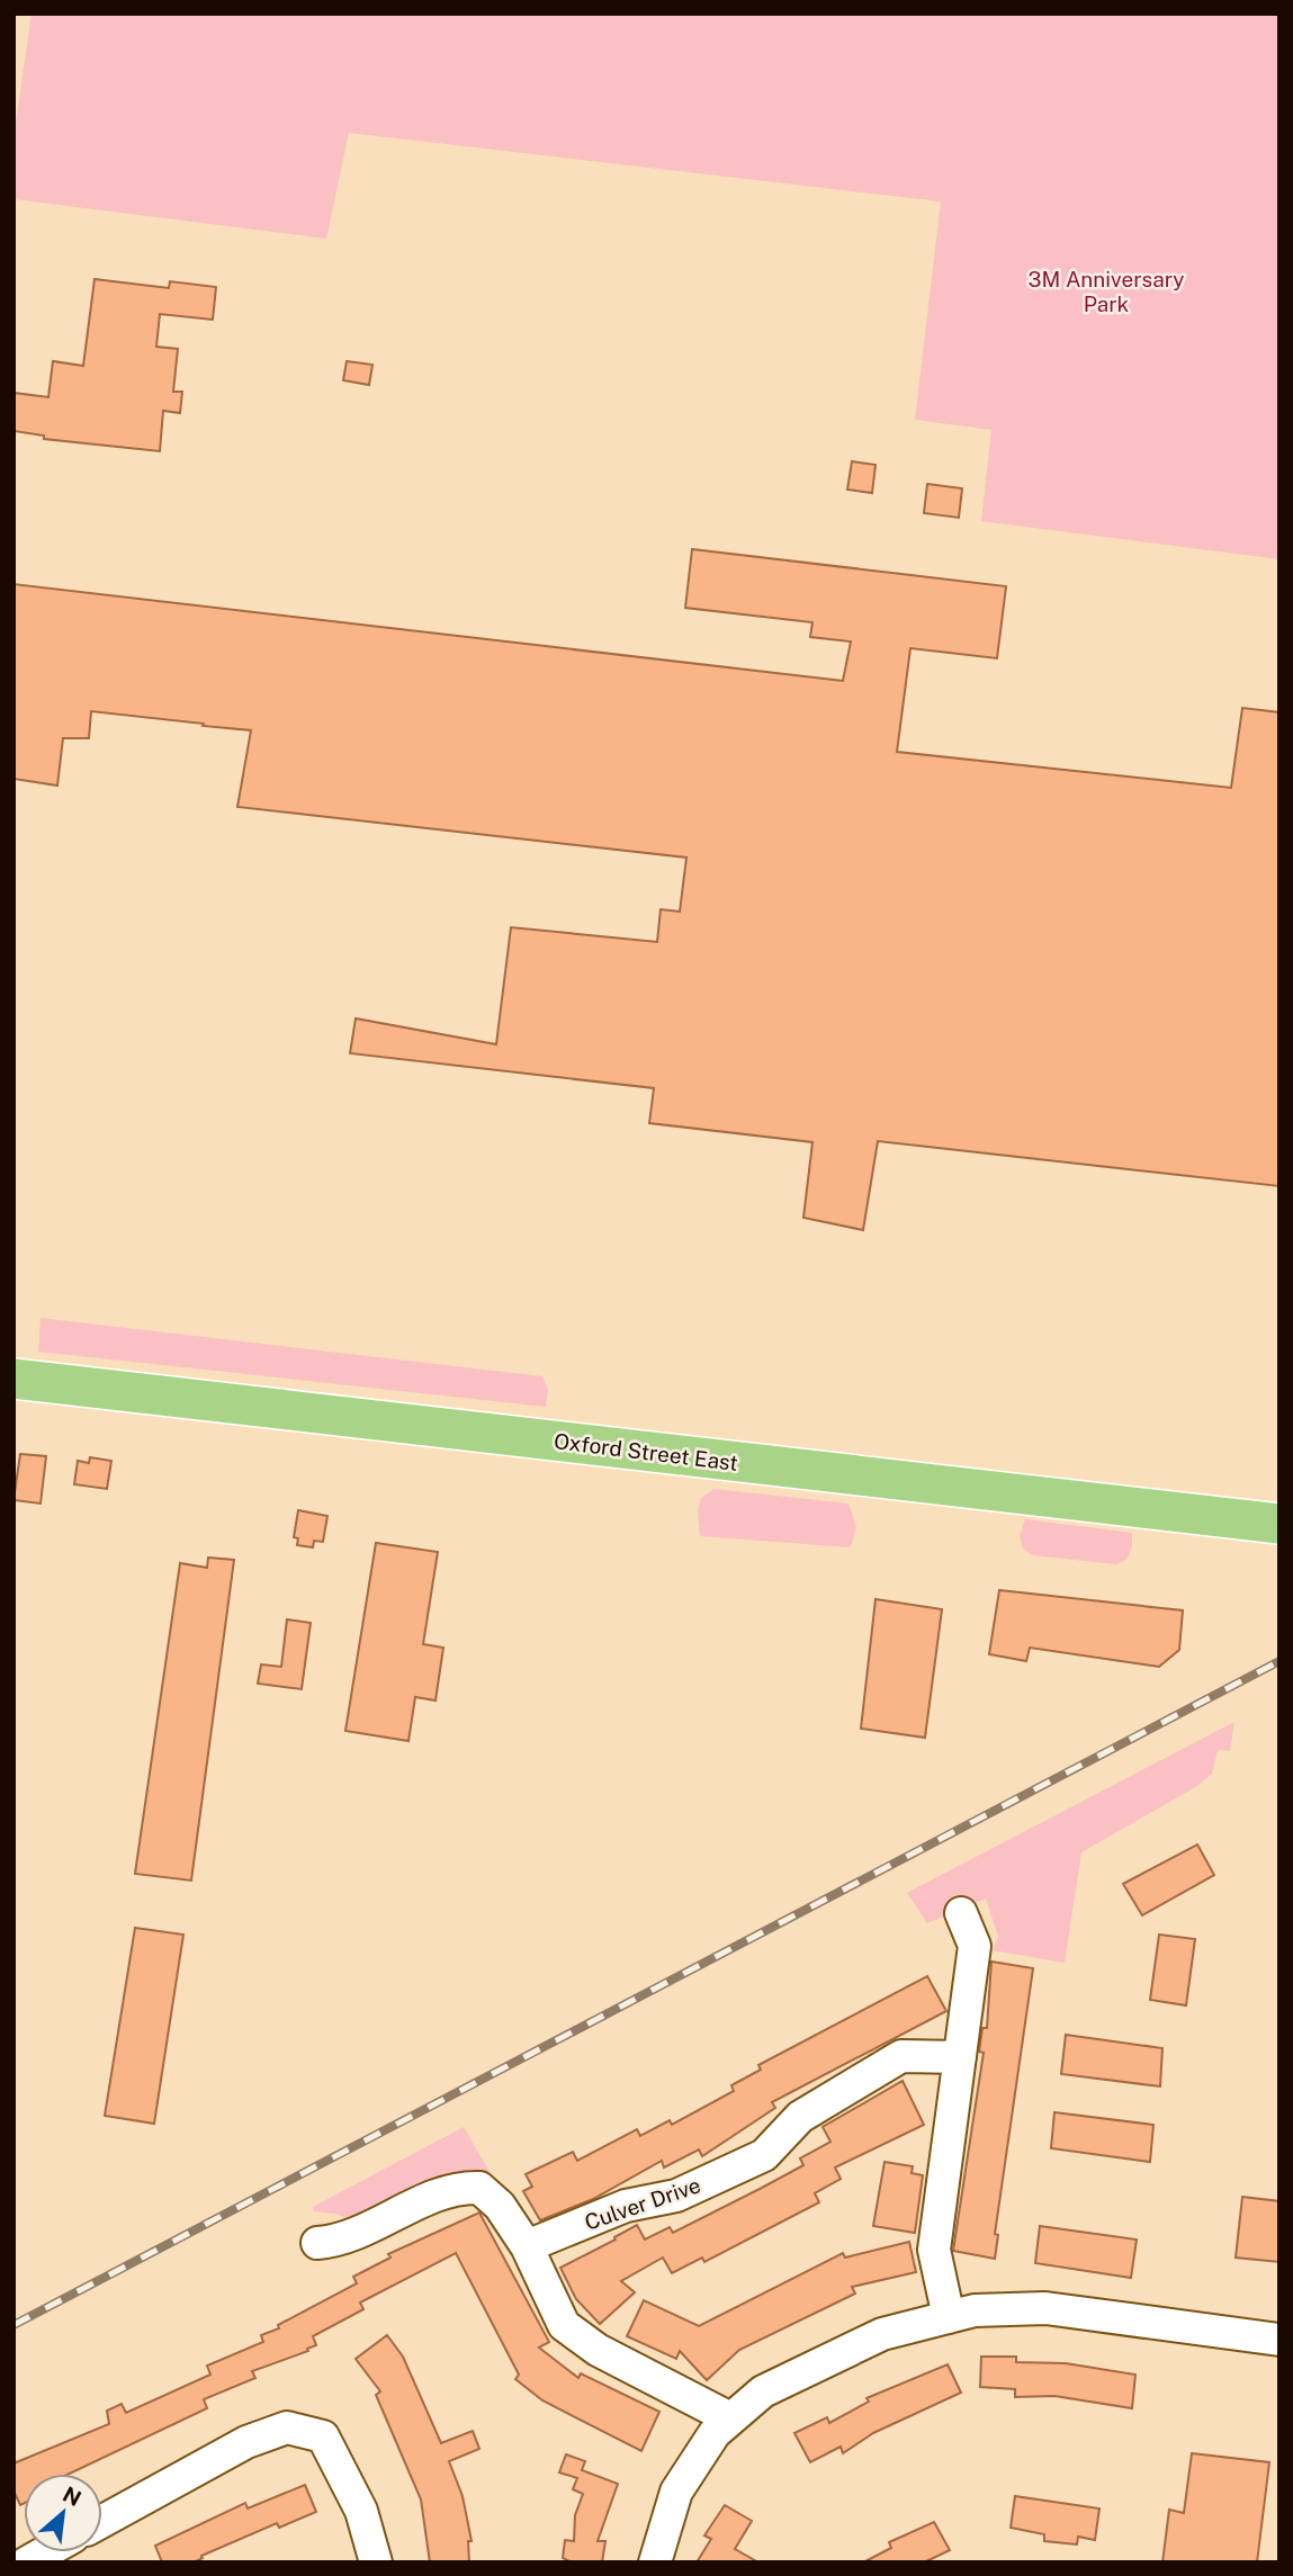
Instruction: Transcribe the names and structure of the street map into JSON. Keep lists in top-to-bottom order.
{
  "streets": {
    "main road": ["Oxford Street East"],
    "street": ["Culver Drive"]
  },
  "parks": ["3M Anniversary Park"],
  "north": "top right"
}
